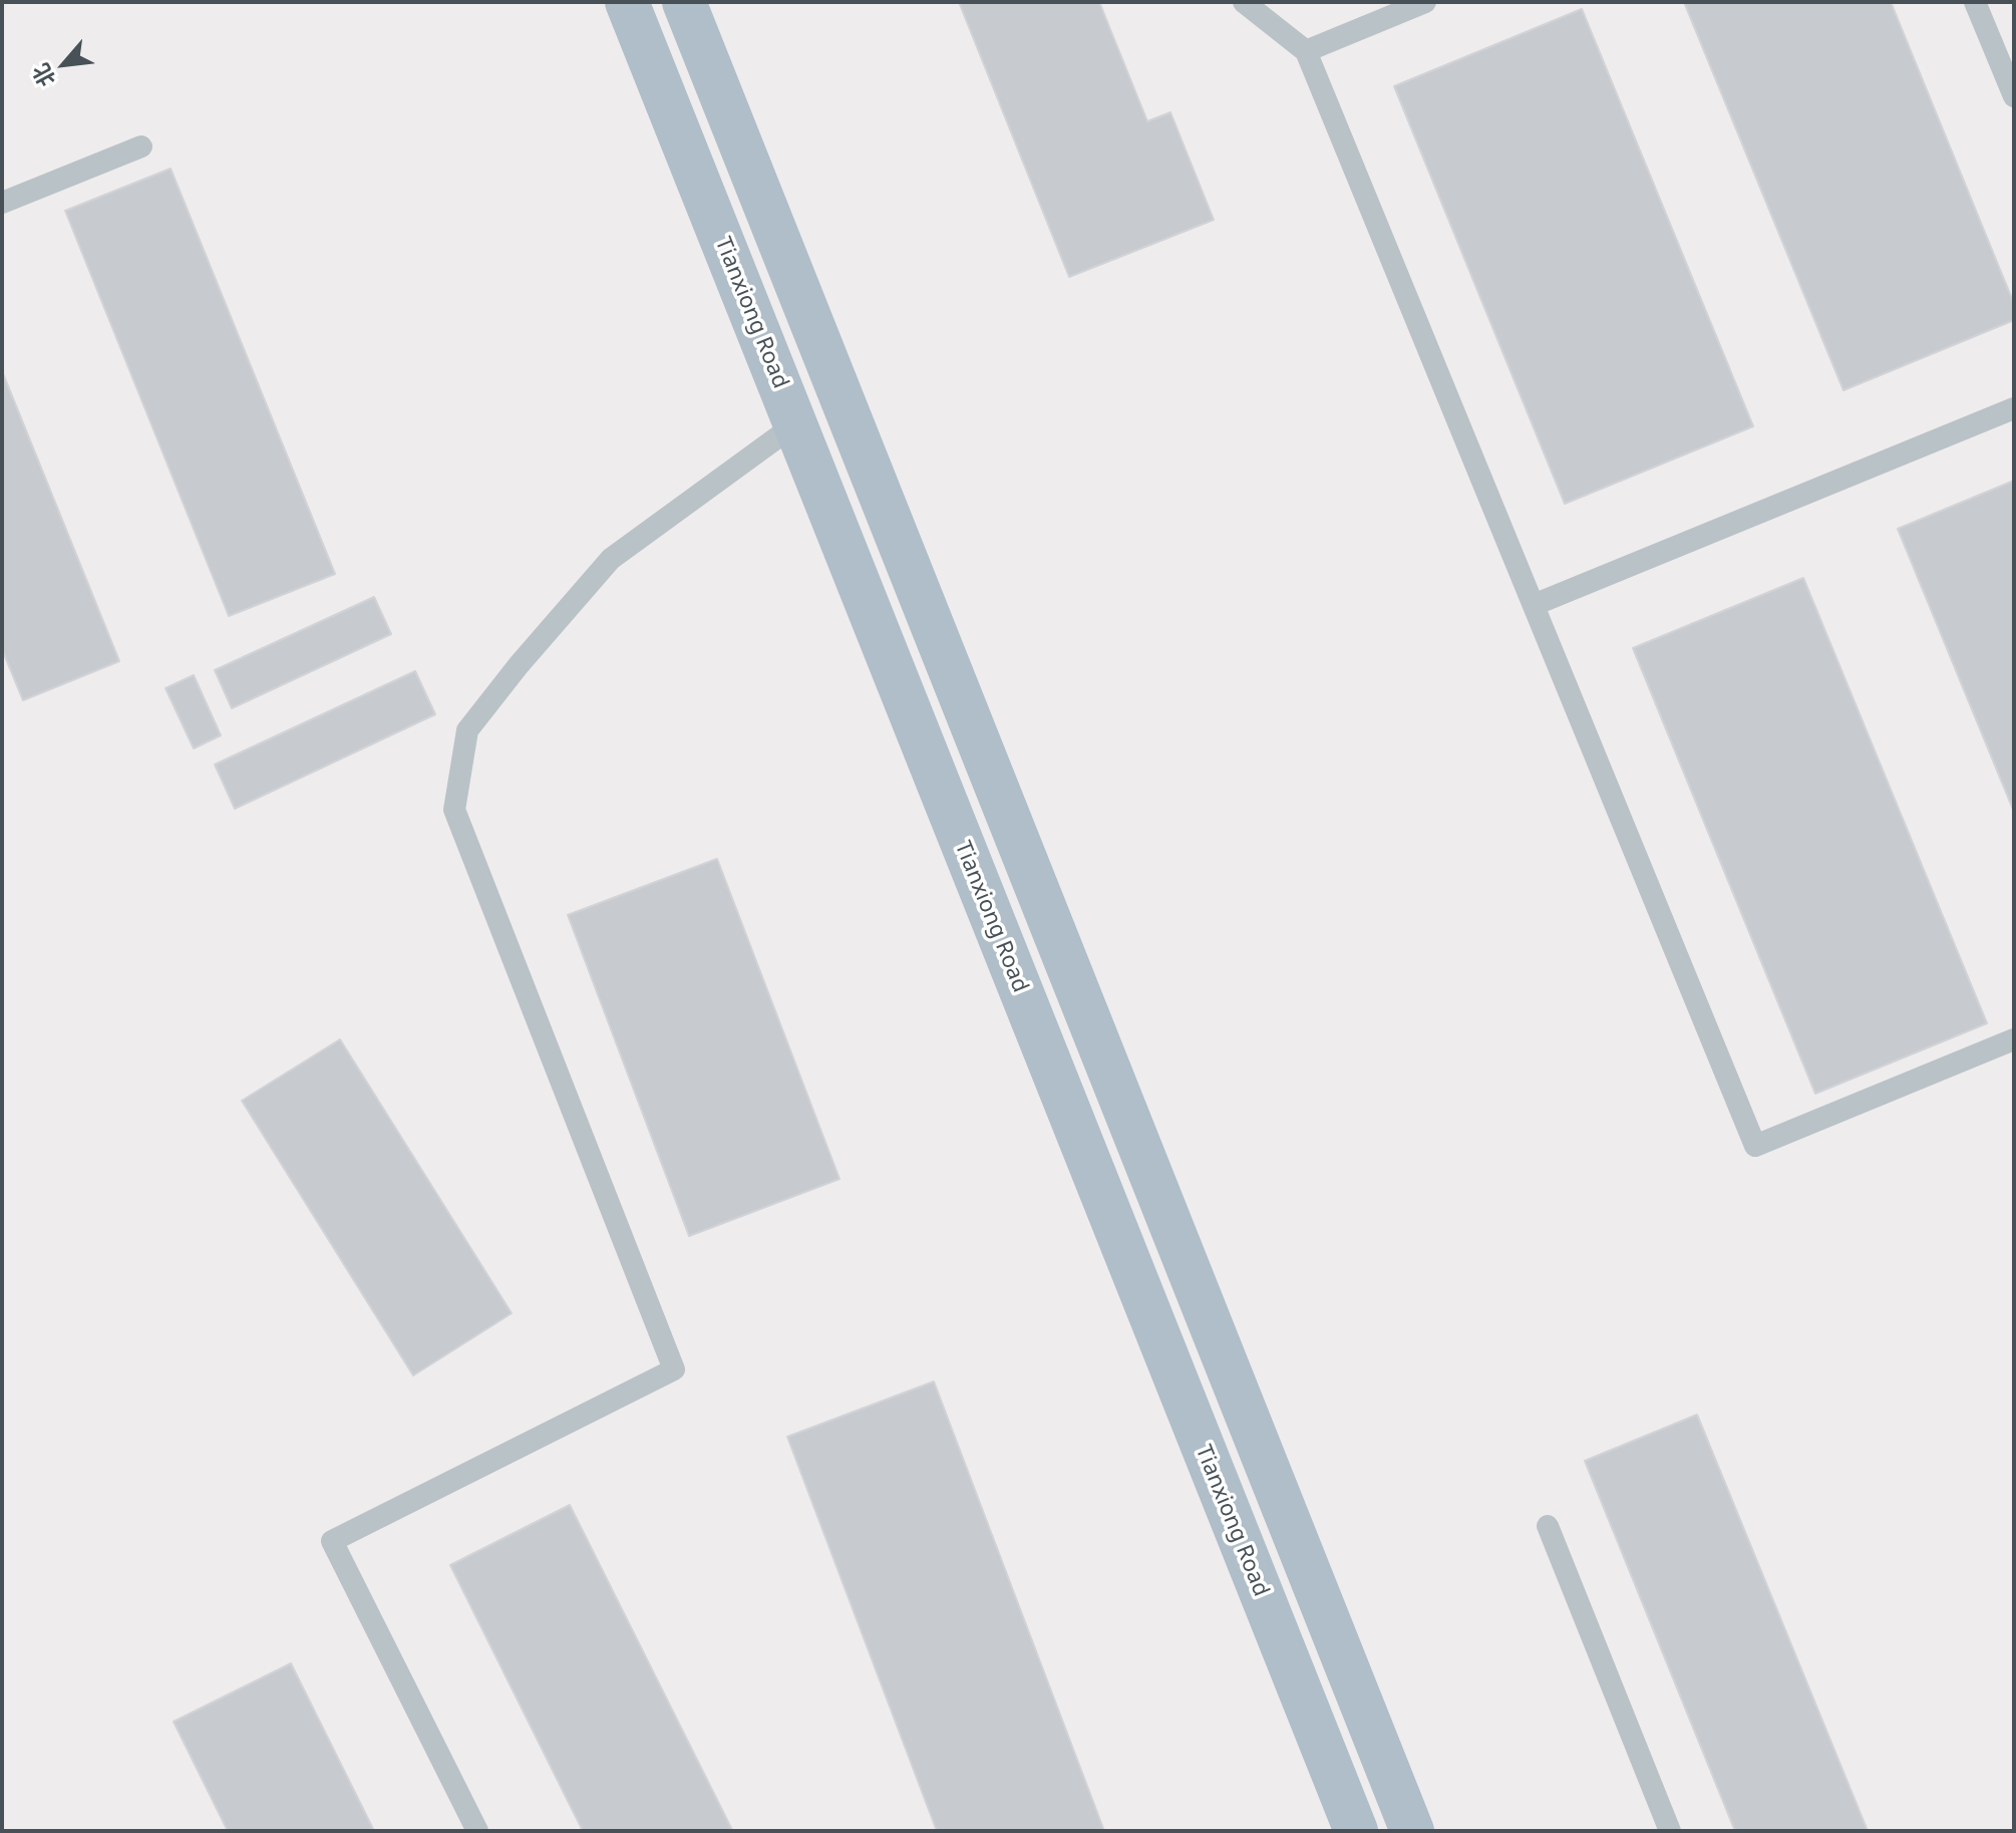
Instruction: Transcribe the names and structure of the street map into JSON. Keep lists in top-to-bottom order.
{
  "streets": {
    "main road": ["Tianxiong Road"]
  },
  "north": "bottom left"
}
